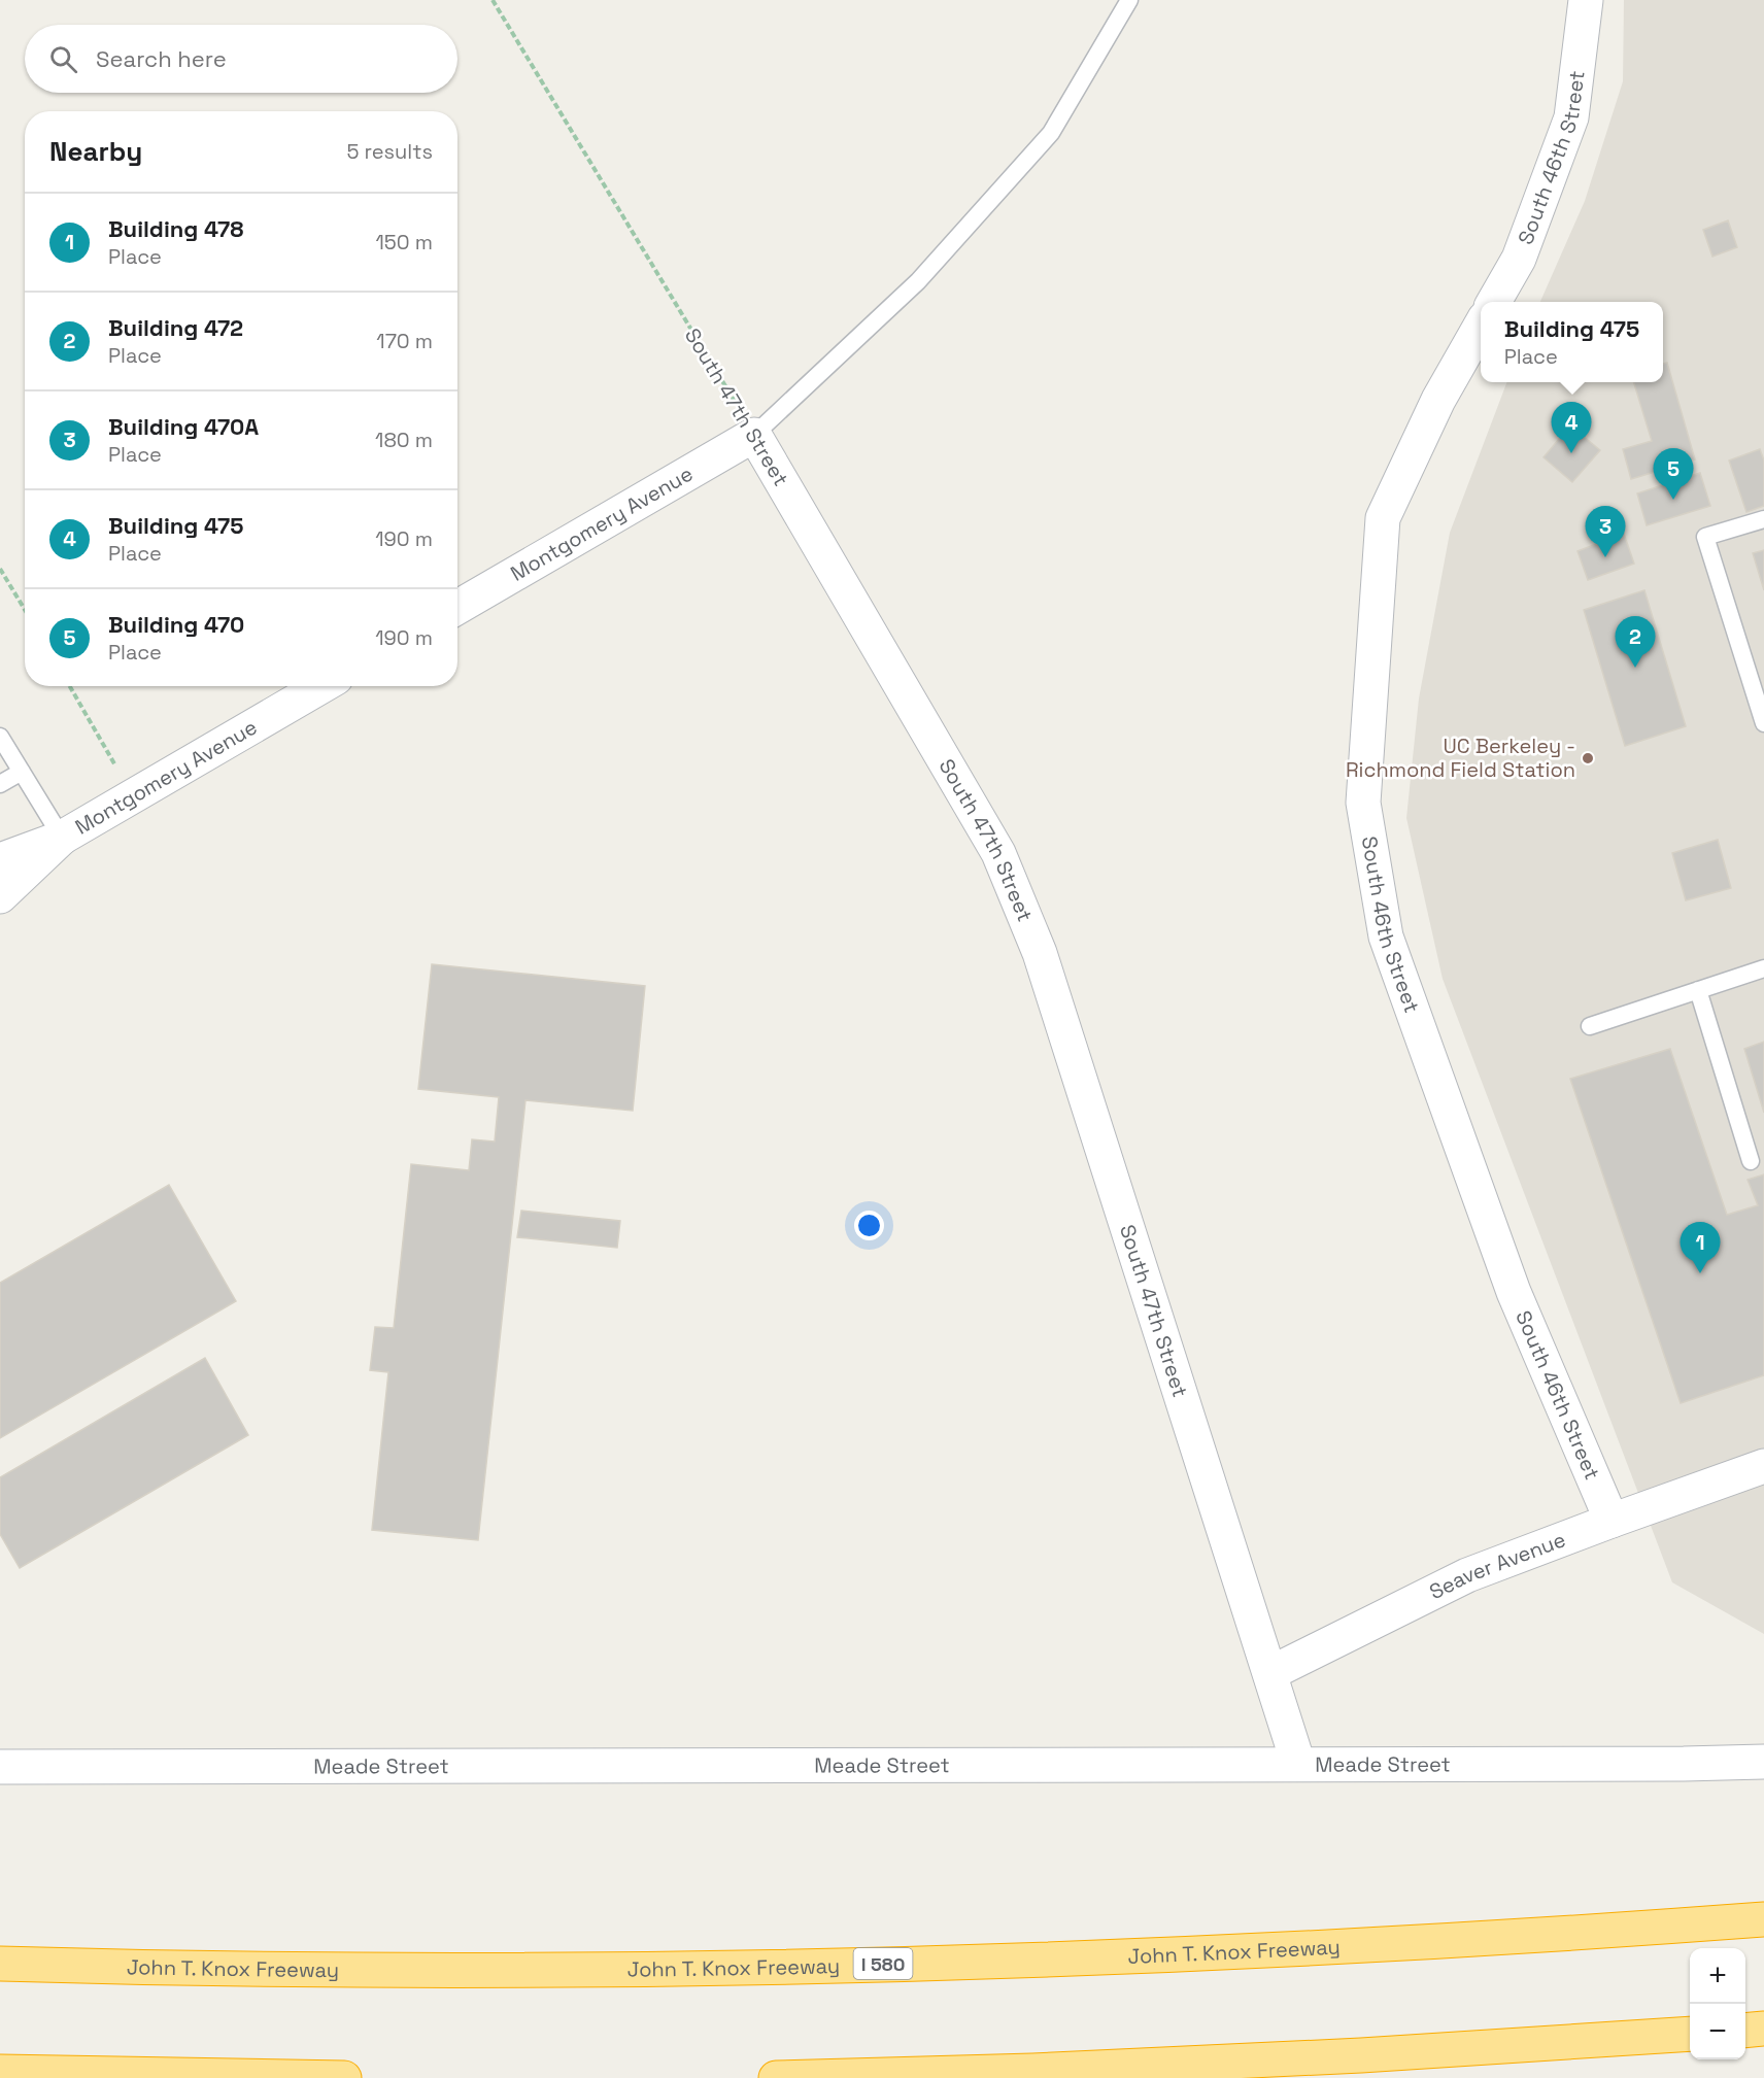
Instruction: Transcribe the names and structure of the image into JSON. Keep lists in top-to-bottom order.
{
  "streets": {
    "highway": ["John T. Knox Freeway", "I 580"],
    "street": [
      "South 46th Street",
      "South 47th Street",
      "Montgomery Avenue",
      "Seaver Avenue",
      "Meade Street"
    ]
  },
  "crossings": [
    ["South 46th Street", "Seaver Avenue"],
    ["South 47th Street", "Montgomery Avenue"],
    ["South 47th Street", "Seaver Avenue"],
    ["South 47th Street", "Meade Street"]
  ],
  "places": ["UC Berkeley - Richmond Field Station"],
  "page": {
    "search": "Search here",
    "heading": ["Nearby", "5 results"],
    "list": [
      {
        "mark": "1",
        "name": "Building 478",
        "note": "Place",
        "value": "150 m"
      },
      {
        "mark": "2",
        "name": "Building 472",
        "note": "Place",
        "value": "170 m"
      },
      {
        "mark": "3",
        "name": "Building 470A",
        "note": "Place",
        "value": "180 m"
      },
      {
        "mark": "4",
        "name": "Building 475",
        "note": "Place",
        "value": "190 m"
      },
      {
        "mark": "5",
        "name": "Building 470",
        "note": "Place",
        "value": "190 m"
      }
    ],
    "popup": ["Building 475", "Place"],
    "pins": [
      "4",
      "5",
      "3",
      "2",
      "1"
    ],
    "map_buttons": ["+", "−"]
  }
}
